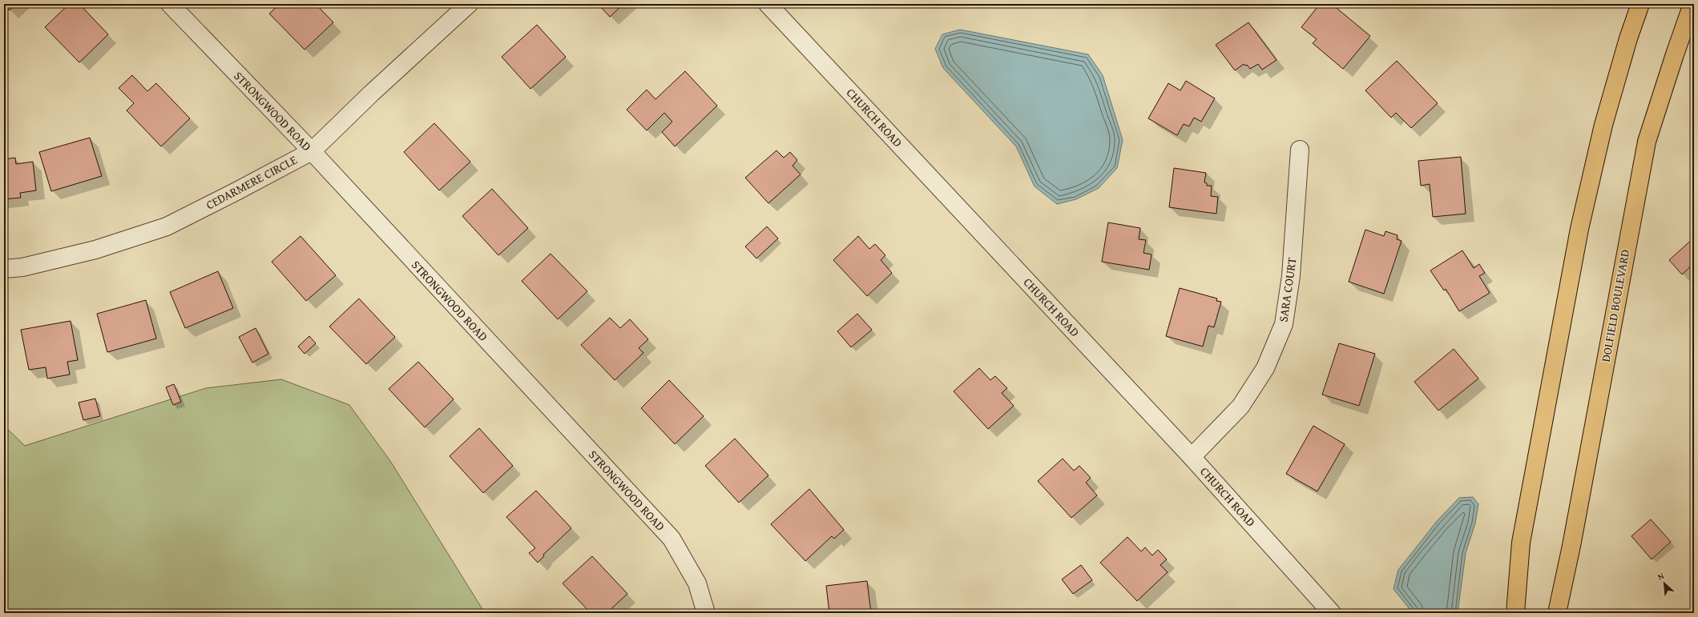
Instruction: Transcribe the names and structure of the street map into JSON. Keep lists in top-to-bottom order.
{
  "streets": {
    "main road": ["DOLFIELD BOULEVARD"],
    "street": [
      "STRONGWOOD ROAD",
      "CHURCH ROAD",
      "CEDARMERE CIRCLE",
      "SARA COURT"
    ]
  },
  "crossings": [
    ["STRONGWOOD ROAD", "CEDARMERE CIRCLE"],
    ["CHURCH ROAD", "SARA COURT"]
  ],
  "north": "top left"
}
